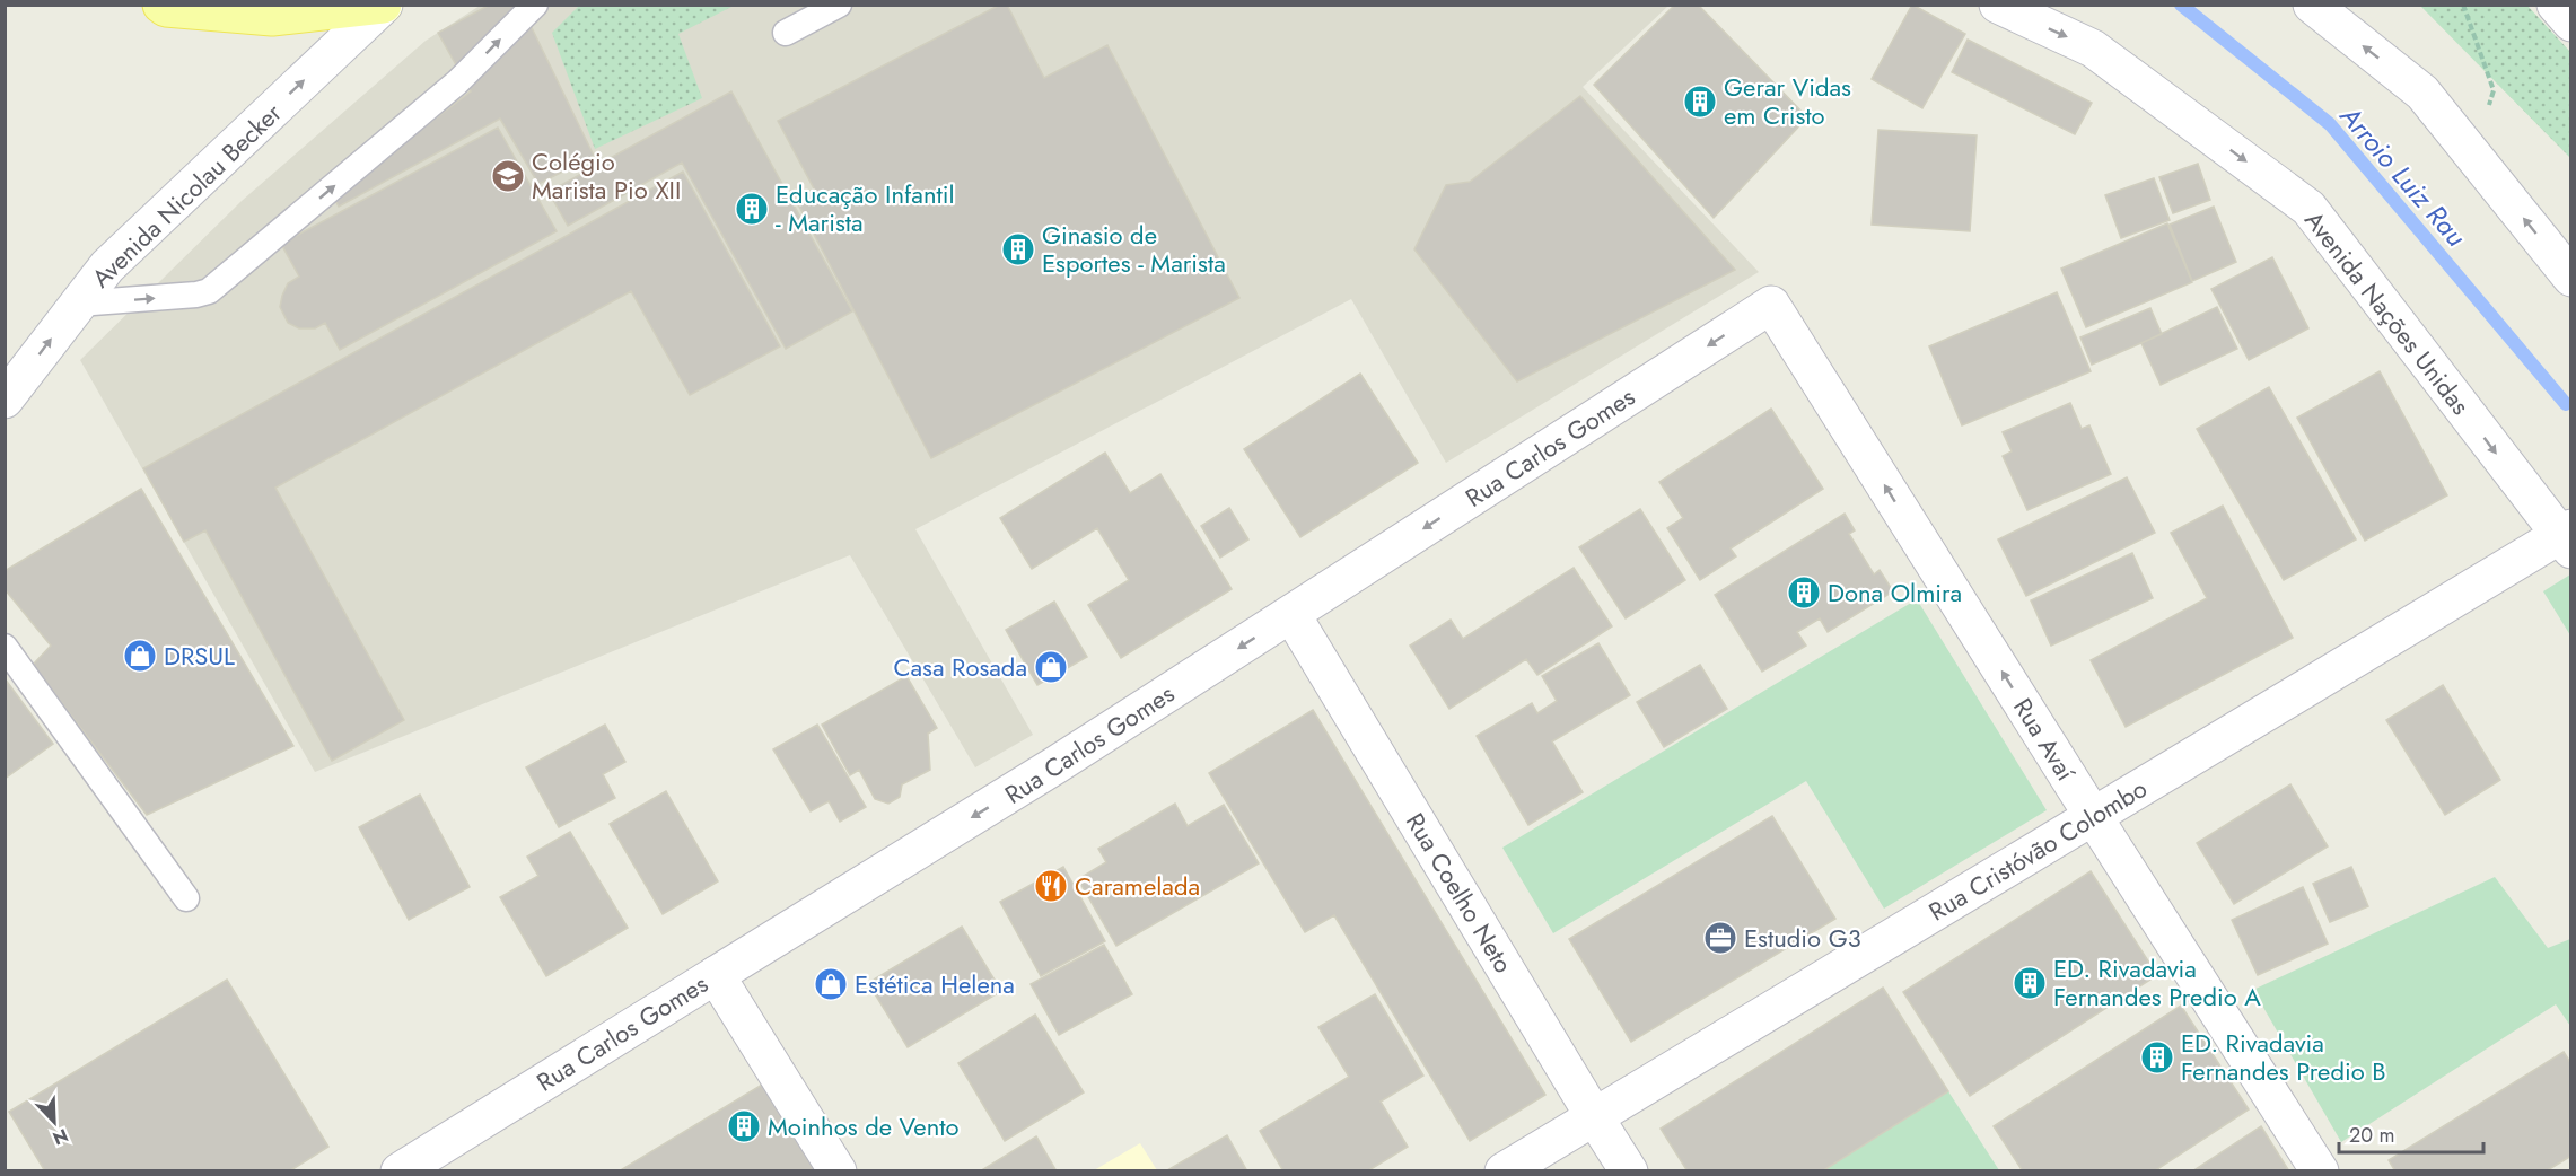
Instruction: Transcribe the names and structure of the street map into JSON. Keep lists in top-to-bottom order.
{
  "streets": {
    "street": [
      "Avenida Nicolau Becker",
      "Avenida Nações Unidas",
      "Rua Carlos Gomes",
      "Rua Avaí",
      "Rua Cristóvão Colombo",
      "Rua Coelho Neto"
    ]
  },
  "crossings": [
    ["Avenida Nações Unidas", "Rua Cristóvão Colombo"],
    ["Rua Carlos Gomes", "Rua Avaí"],
    ["Rua Carlos Gomes", "Rua Coelho Neto"],
    ["Rua Avaí", "Rua Cristóvão Colombo"],
    ["Rua Cristóvão Colombo", "Rua Coelho Neto"]
  ],
  "one_way": ["Avenida Nicolau Becker", "Rua Carlos Gomes", "Rua Avaí"],
  "water": ["Arroio Luiz Rau"],
  "places": {
    "building": [
      "Gerar Vidas em Cristo",
      "Educação Infantil - Marista",
      "Ginasio de Esportes - Marista",
      "Dona Olmira",
      "ED. Rivadavia Fernandes Predio A",
      "ED. Rivadavia Fernandes Predio B",
      "Moinhos de Vento"
    ],
    "school or university": ["Colégio Marista Pio XII"],
    "shop": ["DRSUL", "Casa Rosada", "Estética Helena"],
    "restaurant": ["Caramelada"],
    "office": ["Estudio G3"]
  },
  "scale_bar": "20 m",
  "north": "bottom right"
}
